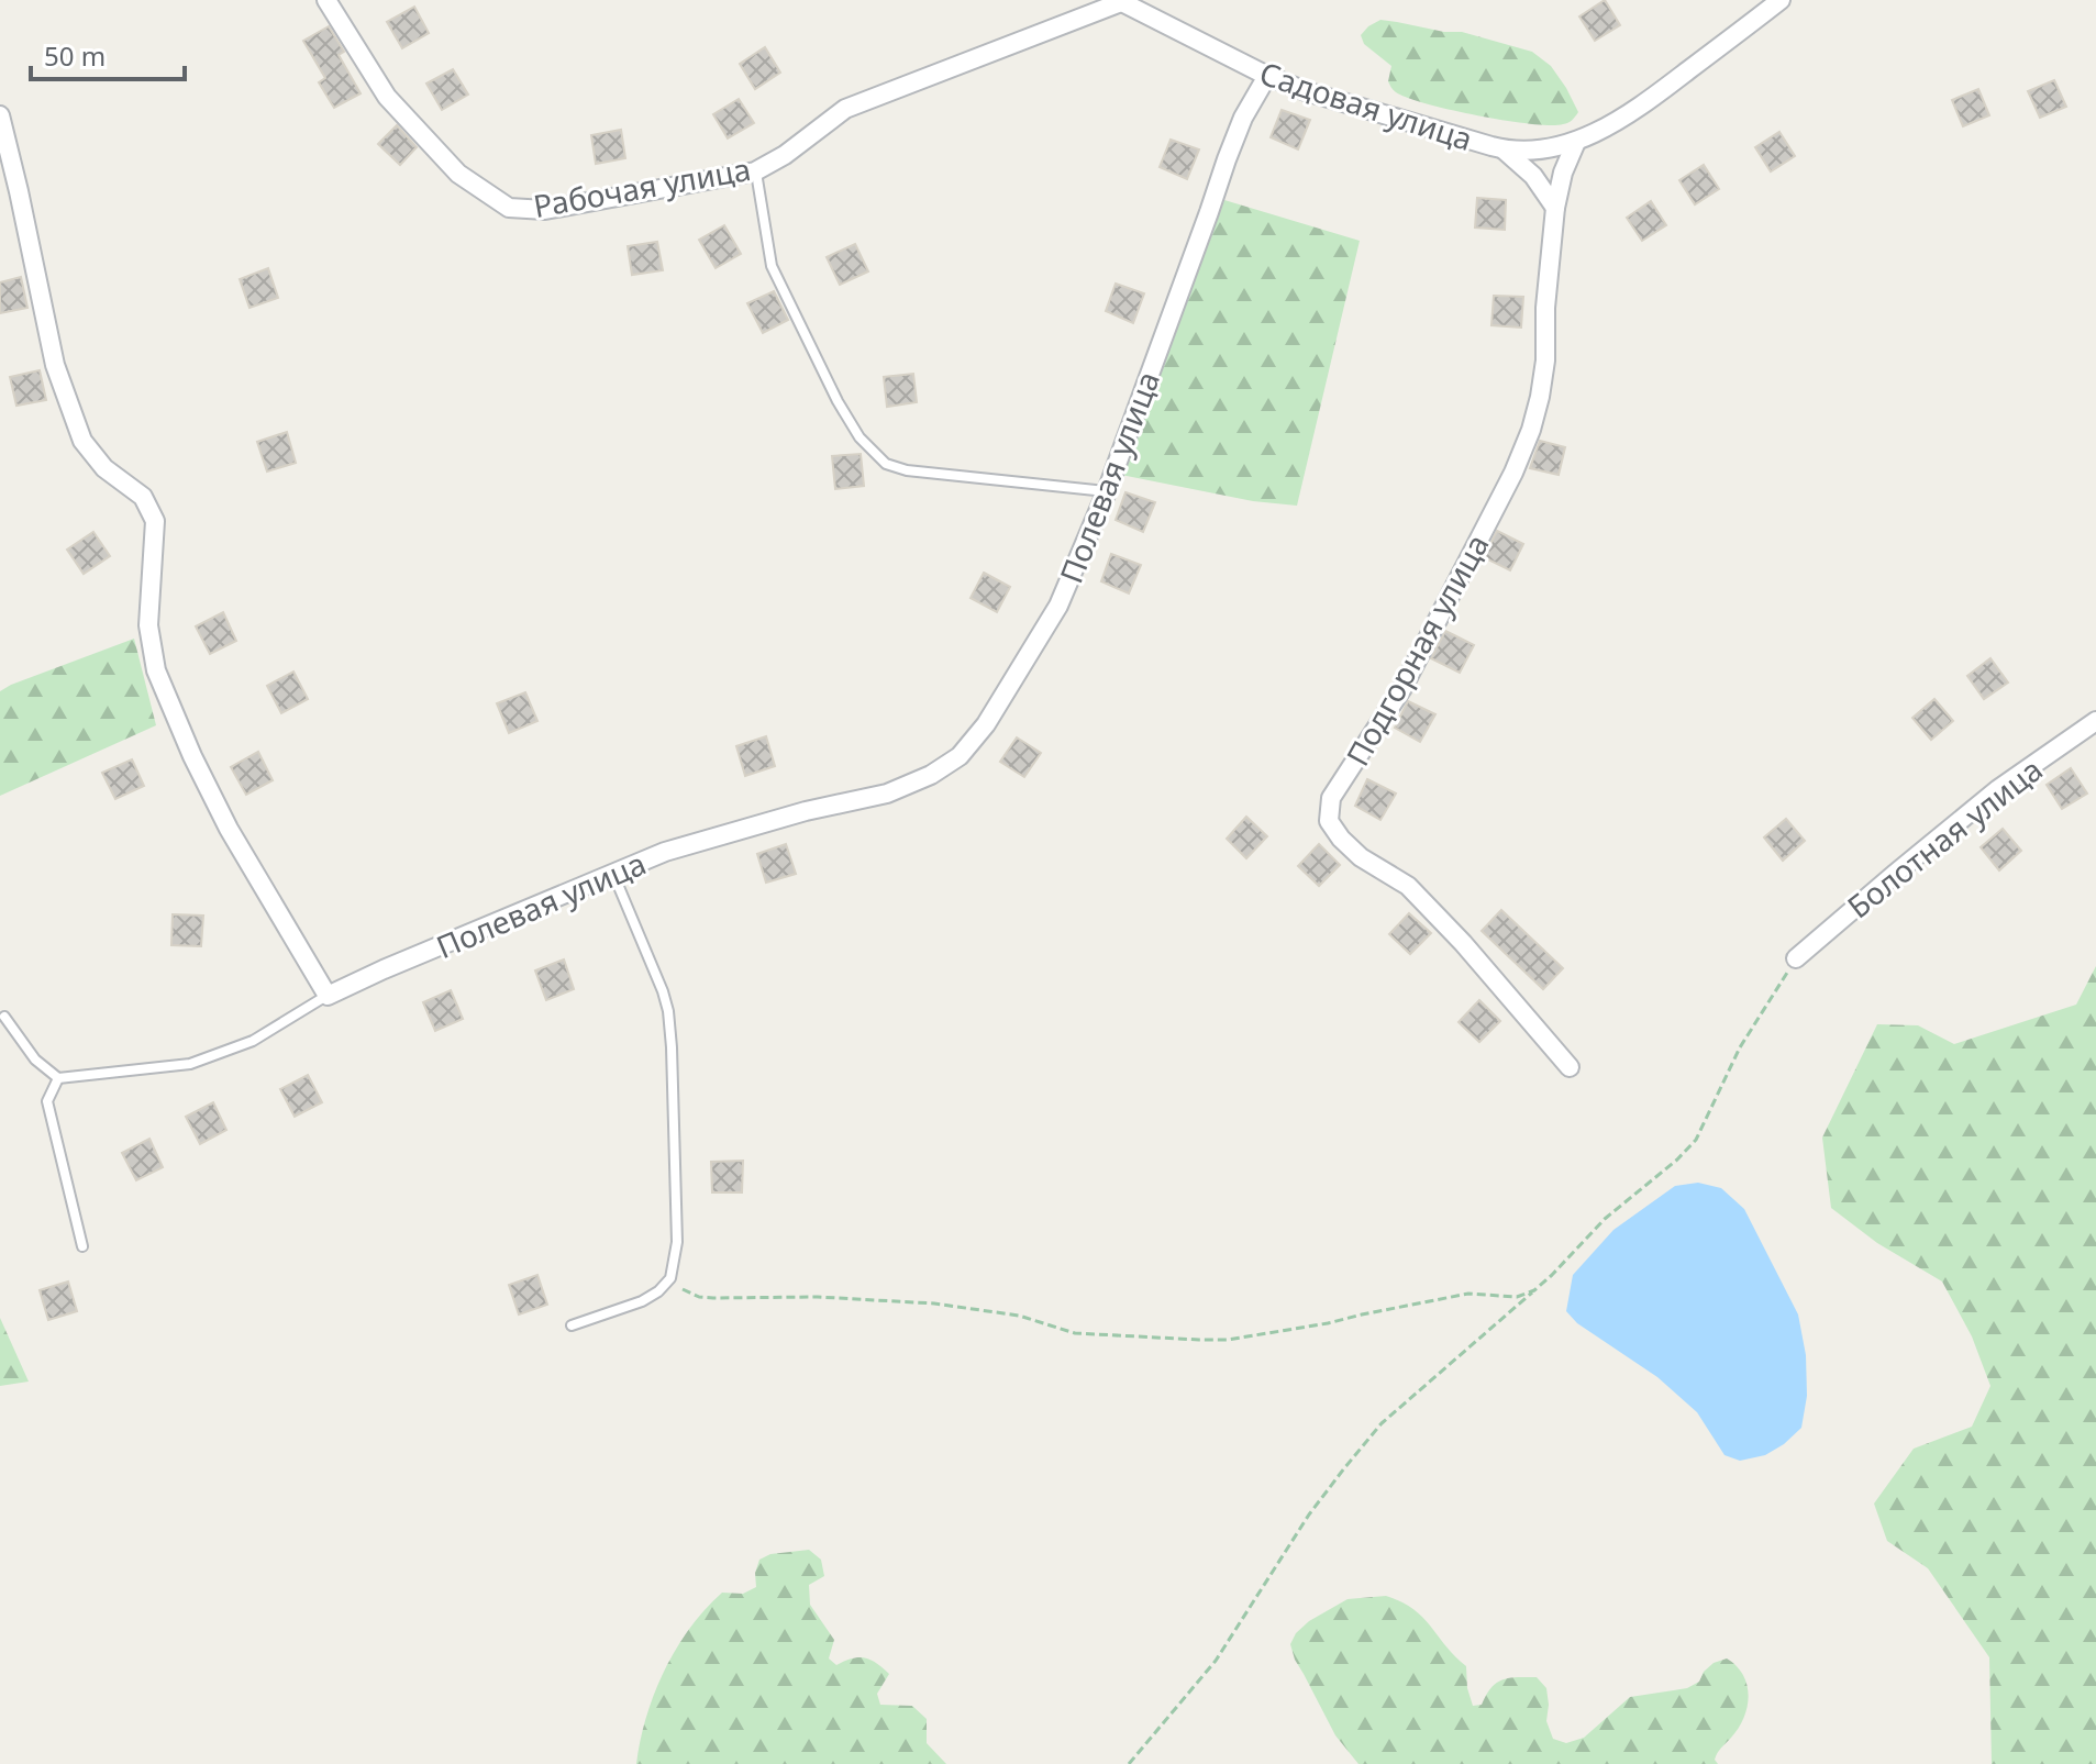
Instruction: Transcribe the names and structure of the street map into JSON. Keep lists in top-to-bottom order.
{
  "streets": {
    "street": [
      "Садовая улица",
      "Рабочая улица",
      "Полевая улица",
      "Подгорная улица",
      "Болотная улица"
    ]
  },
  "crossings": [
    ["Садовая улица", "Рабочая улица"],
    ["Садовая улица", "Полевая улица"],
    ["Садовая улица", "Подгорная улица"]
  ],
  "scale_bar": "50 m"
}
